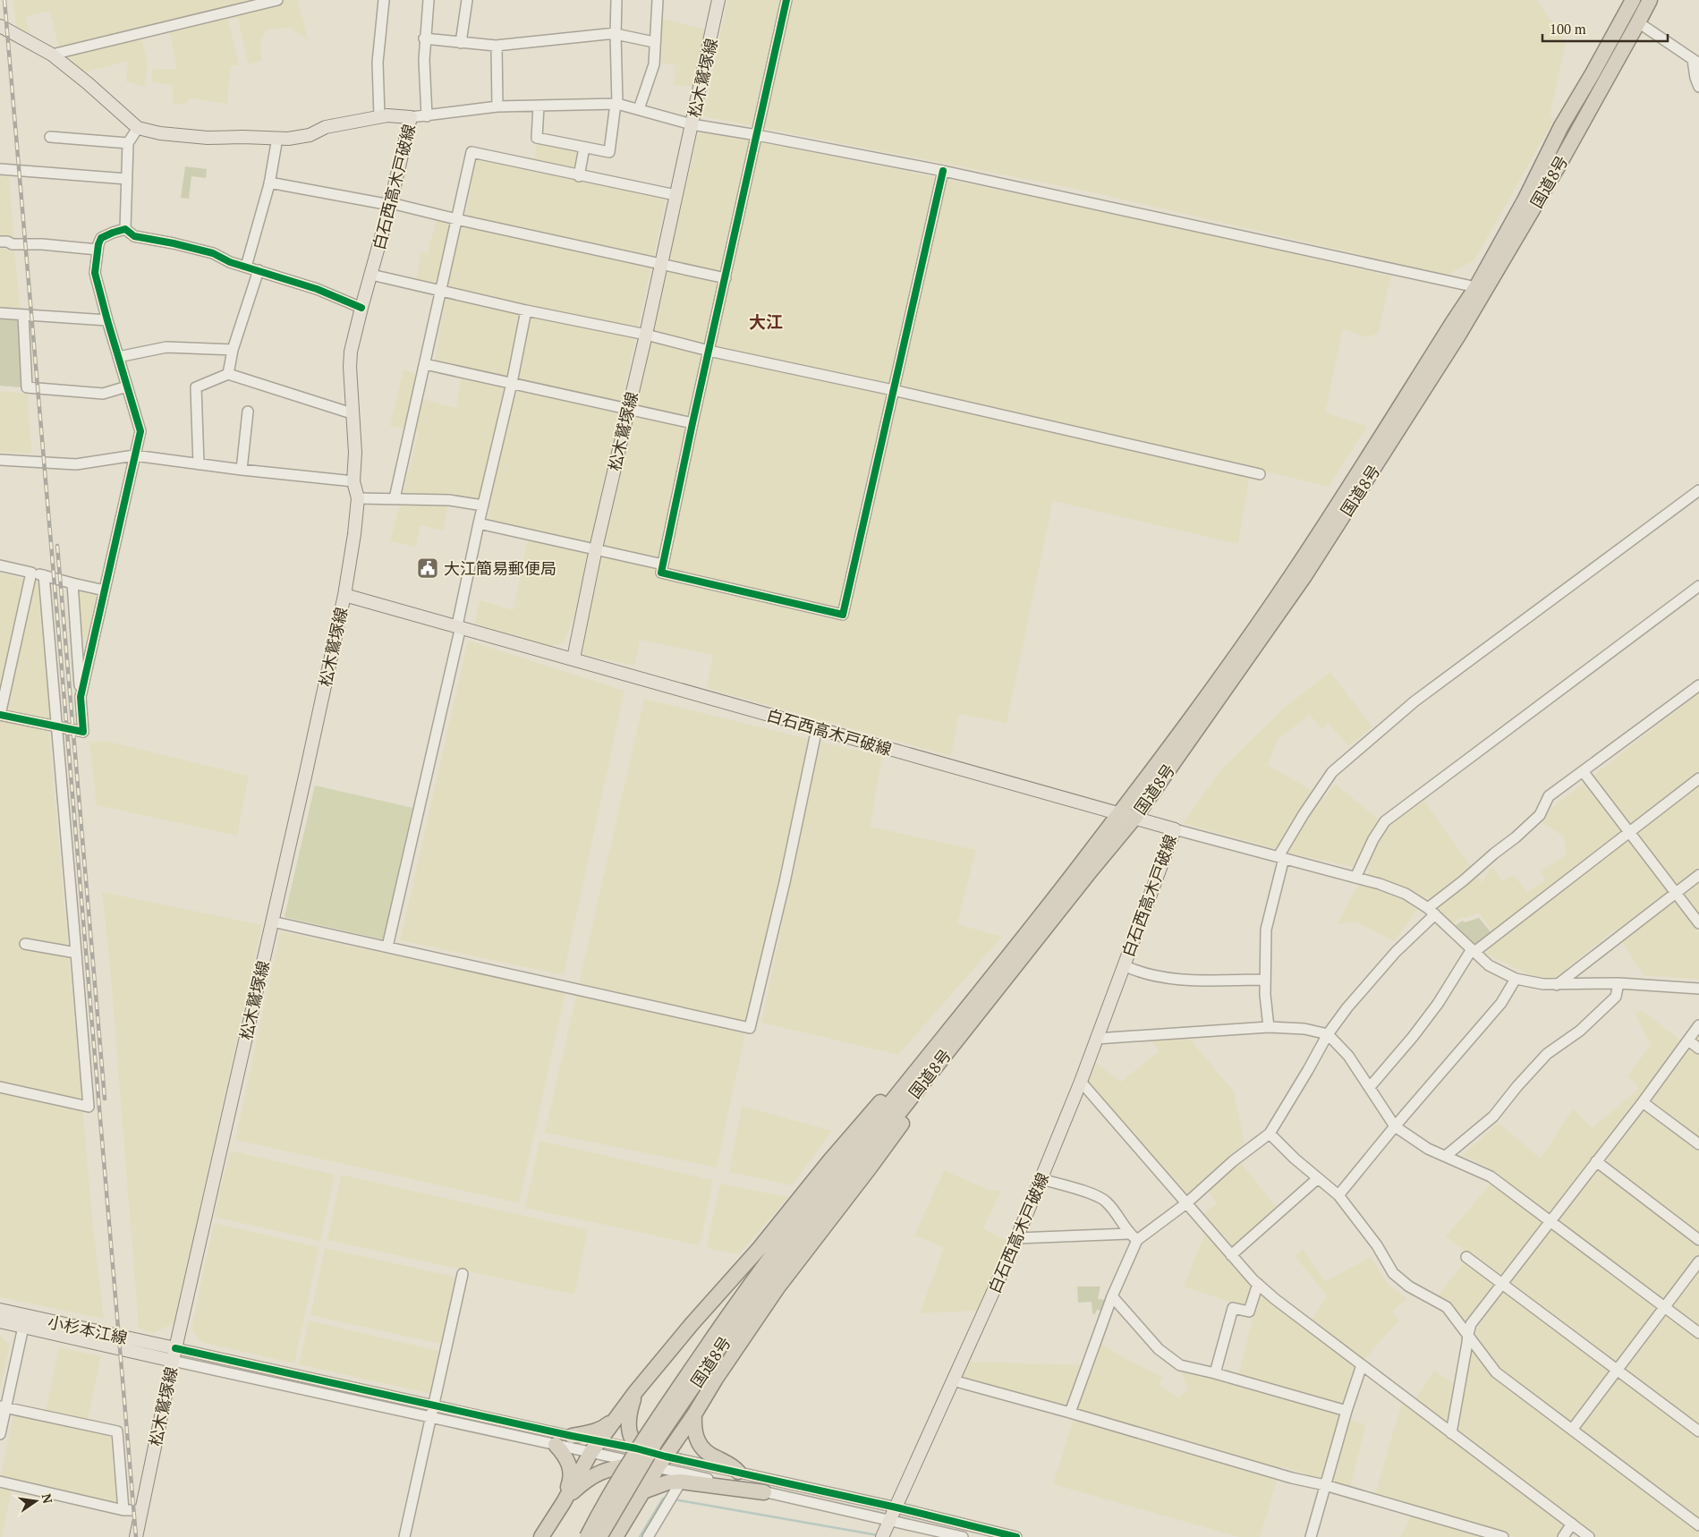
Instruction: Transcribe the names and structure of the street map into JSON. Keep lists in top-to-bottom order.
{
  "streets": {
    "highway": ["国道8号"],
    "main road": ["松木鷲塚線", "白石西高木戸破線", "小杉本江線"]
  },
  "crossings": [
    ["松木鷲塚線", "白石西高木戸破線"],
    ["松木鷲塚線", "小杉本江線"],
    ["国道8号", "白石西高木戸破線"]
  ],
  "districts": ["大江"],
  "places": {
    "public building": ["大江簡易郵便局"]
  },
  "scale_bar": "100 m",
  "north": "right"
}
